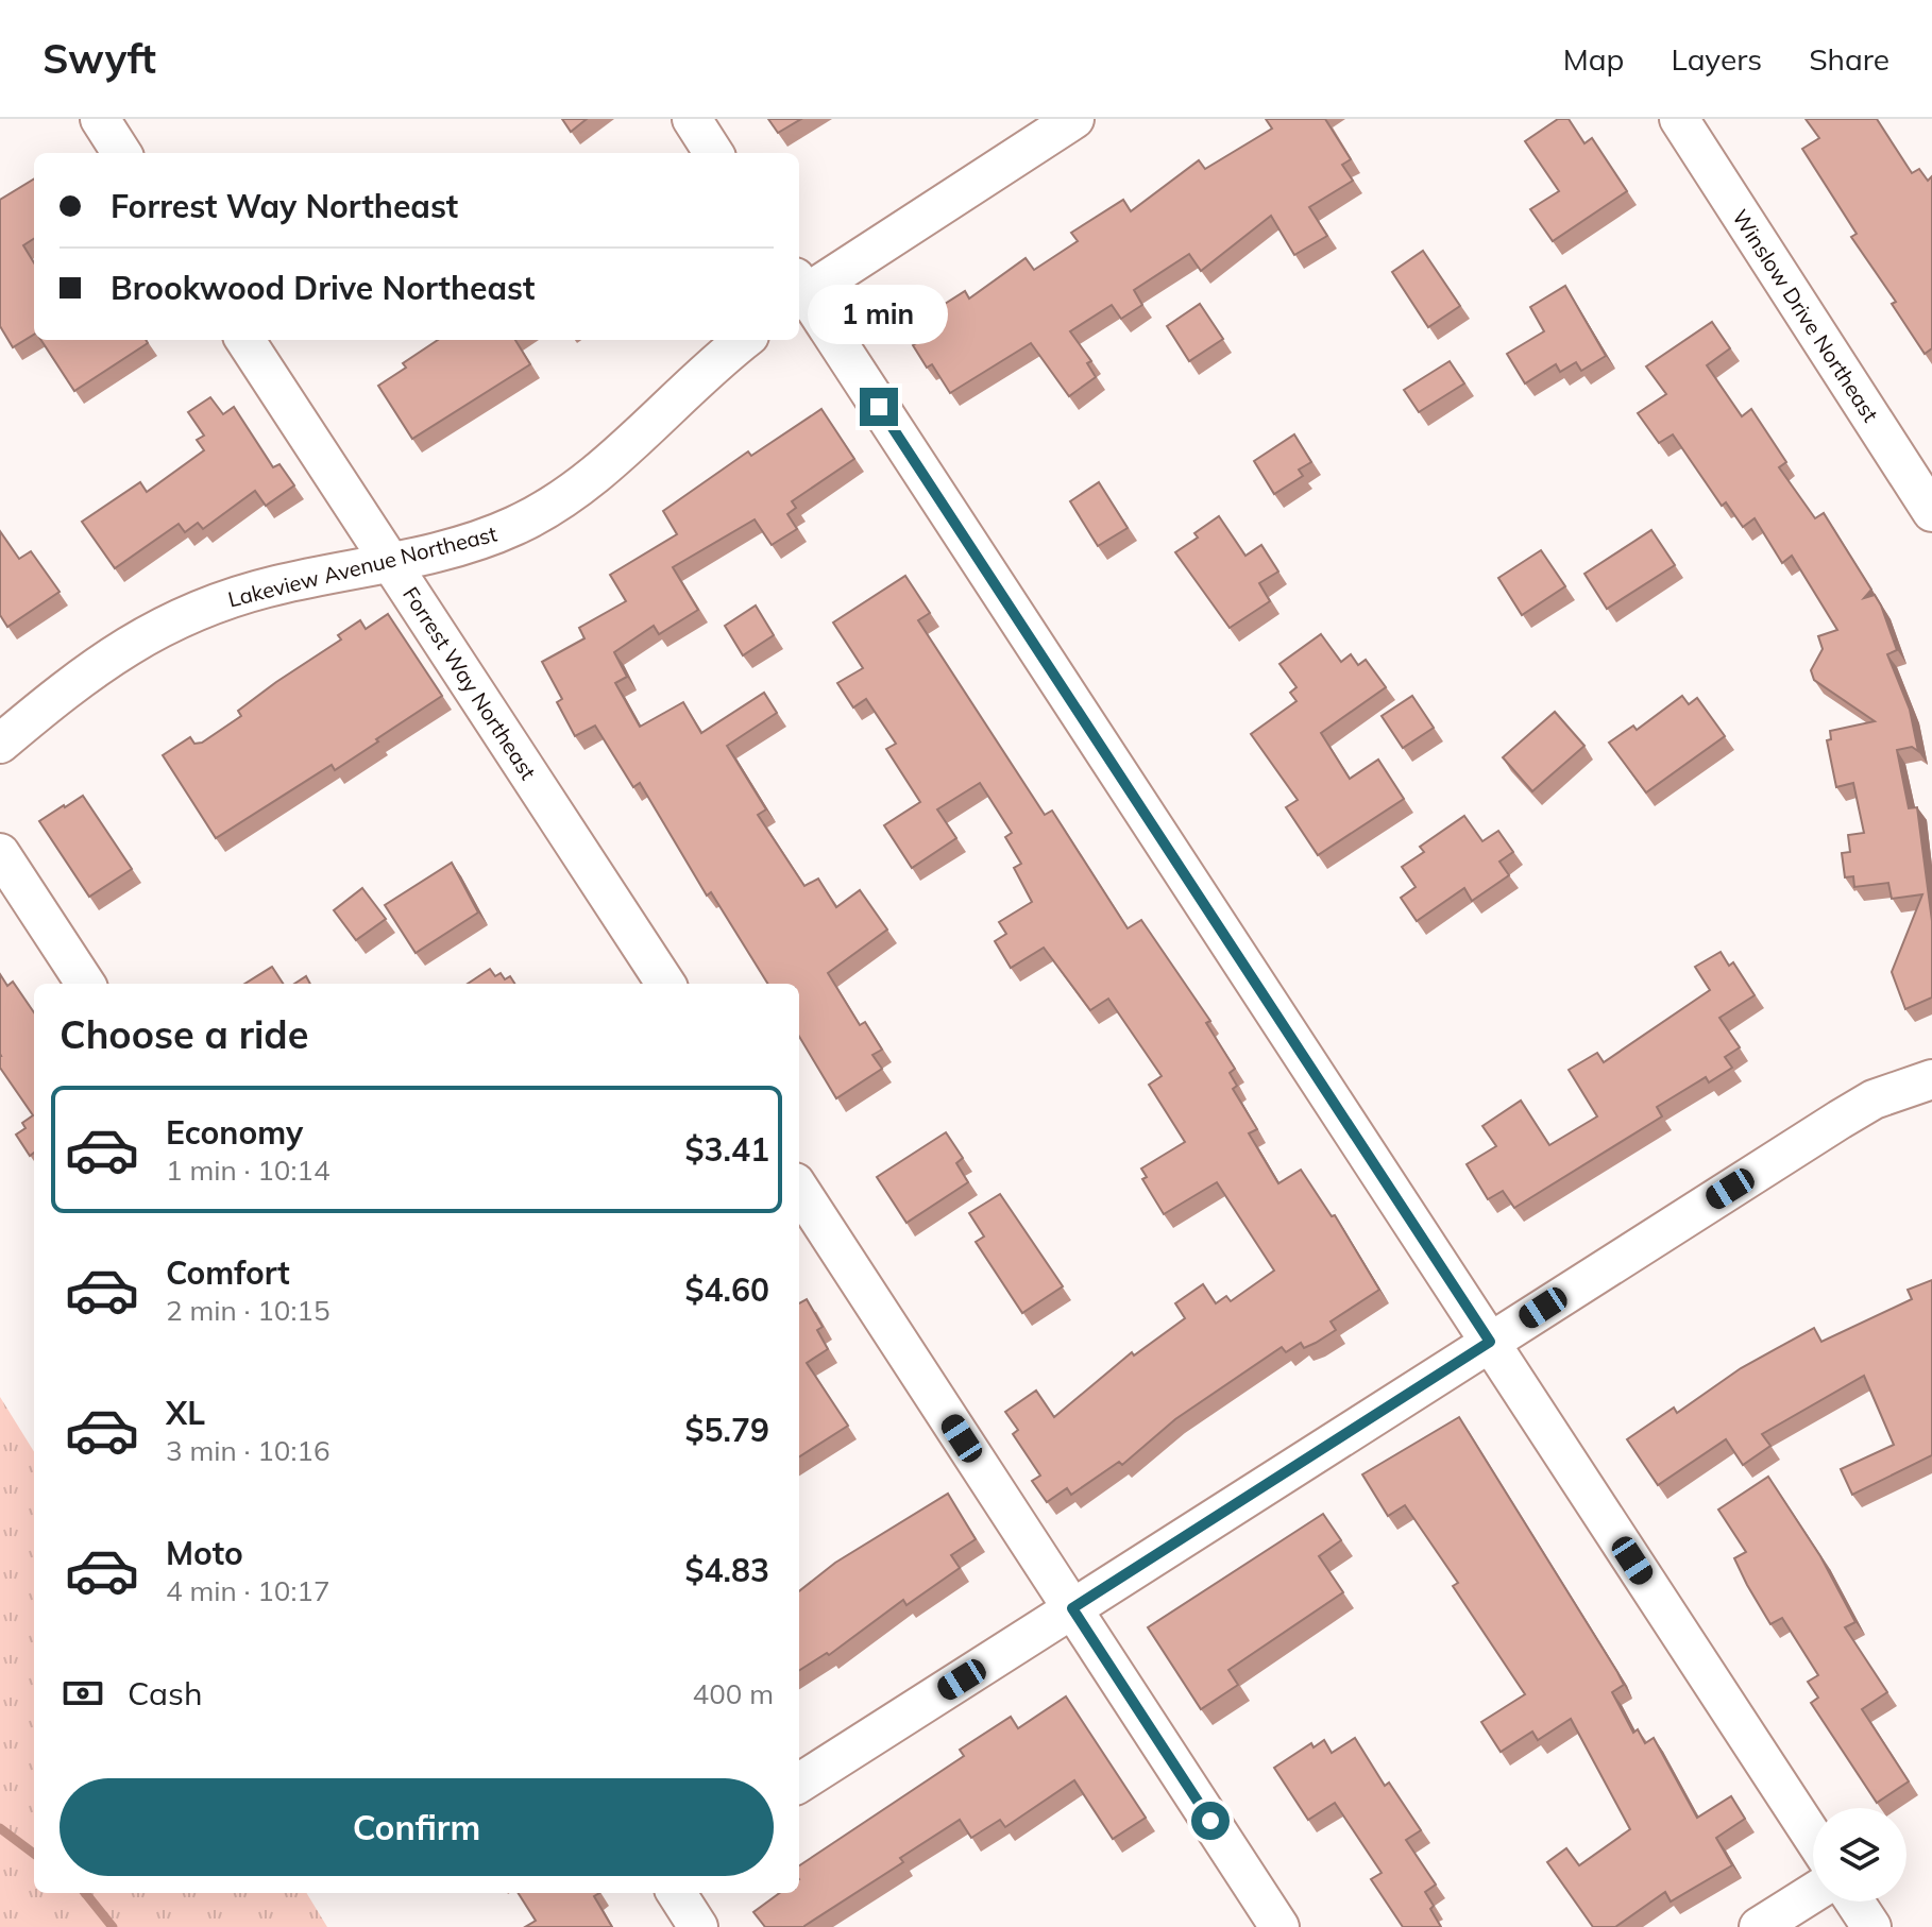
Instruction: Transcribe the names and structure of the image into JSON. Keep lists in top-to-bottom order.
{
  "streets": {
    "street": ["Winslow Drive Northeast", "Lakeview Avenue Northeast", "Forrest Way Northeast"]
  },
  "crossings": [
    ["Lakeview Avenue Northeast", "Forrest Way Northeast"]
  ],
  "page": {
    "header": "Swyft",
    "nav": ["Map", "Layers", "Share"],
    "banner": ["Forrest Way Northeast", "Brookwood Drive Northeast"],
    "bubble": "1 min",
    "heading": "Choose a ride",
    "list": [
      {
        "name": "Economy",
        "note": "1 min · 10:14",
        "value": "$3.41"
      },
      {
        "name": "Comfort",
        "note": "2 min · 10:15",
        "value": "$4.60"
      },
      {
        "name": "XL",
        "note": "3 min · 10:16",
        "value": "$5.79"
      },
      {
        "name": "Moto",
        "note": "4 min · 10:17",
        "value": "$4.83"
      }
    ],
    "pay": ["Cash", "400 m"],
    "buttons": "Confirm"
  }
}
